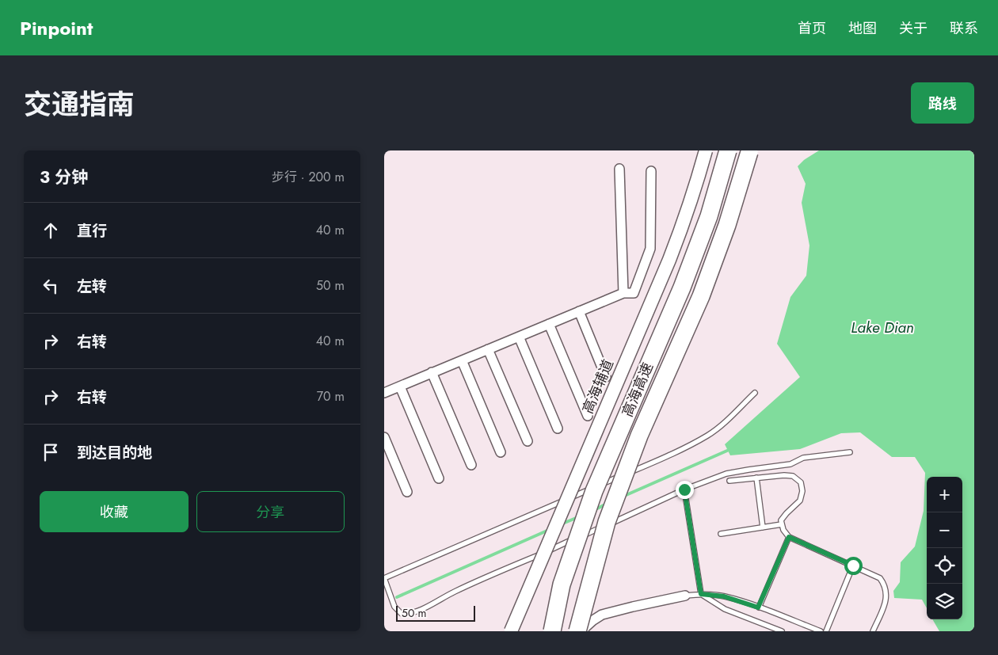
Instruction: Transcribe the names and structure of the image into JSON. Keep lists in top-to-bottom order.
{
  "streets": {
    "highway": ["高海高速"],
    "main road": ["高海辅道"]
  },
  "water": ["Lake Dian"],
  "scale_bar": "50 m",
  "page": {
    "header": "Pinpoint",
    "nav": [
      "首页",
      "地图",
      "关于",
      "联系"
    ],
    "title": "交通指南",
    "buttons": [
      "路线",
      ["收藏", "分享"]
    ],
    "heading": ["3 分钟", "步行 · 200 m"],
    "list": [
      ["直行", "40 m"],
      ["左转", "50 m"],
      ["右转", "40 m"],
      ["右转", "70 m"],
      "到达目的地"
    ],
    "map_buttons": ["+", "−"],
    "scale": "50 m"
  }
}
